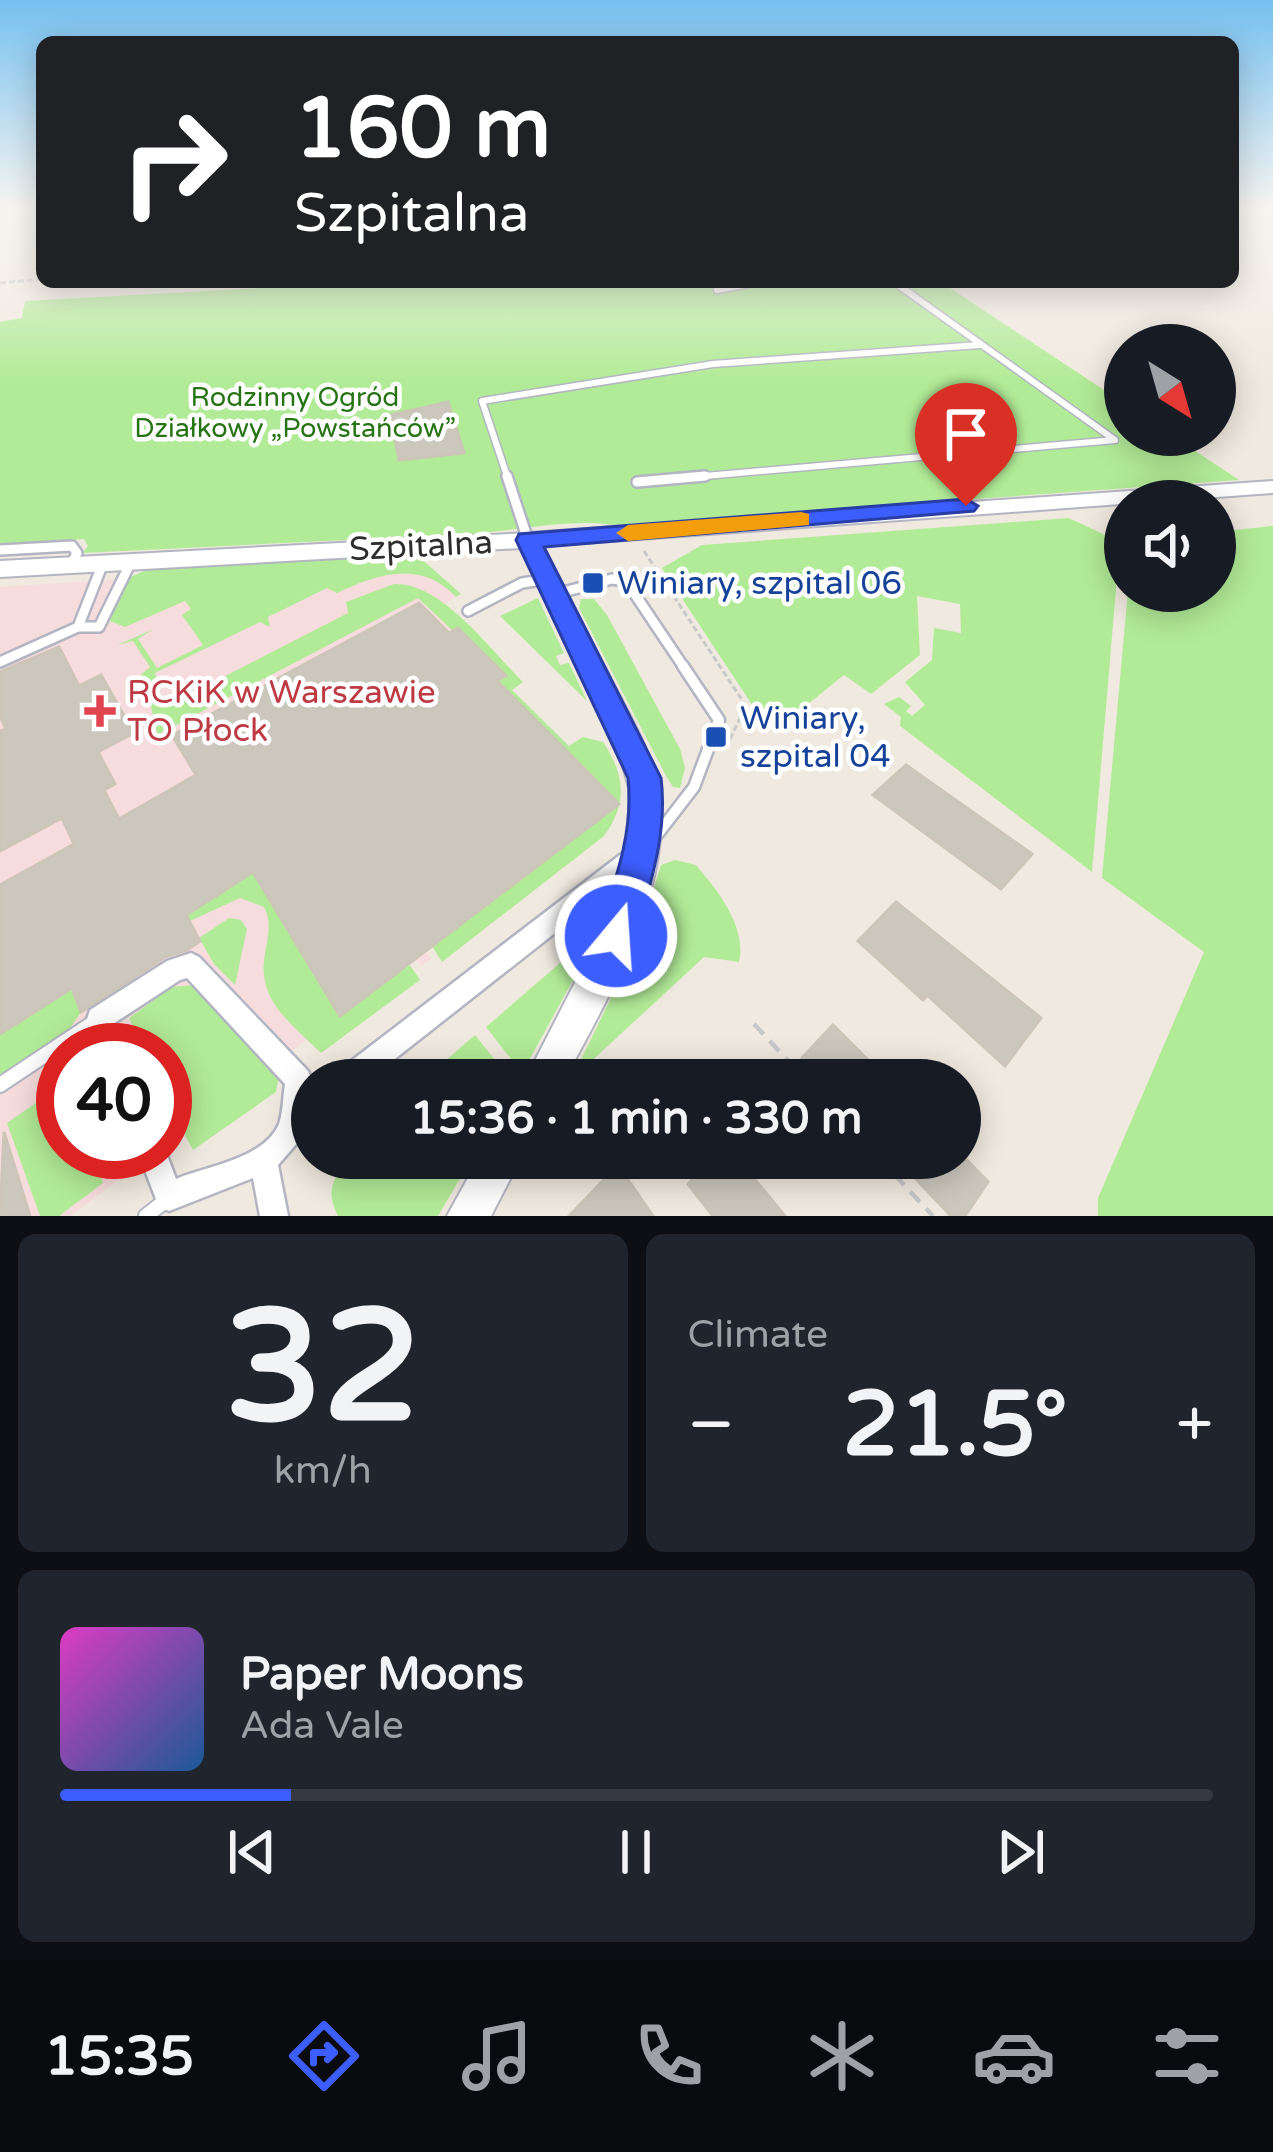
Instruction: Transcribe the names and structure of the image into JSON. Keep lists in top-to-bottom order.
{
  "streets": {
    "street": ["Szpitalna"]
  },
  "parks": ["Rodzinny Ogród Działkowy „Powstańców”"],
  "places": {
    "transit": ["Winiary, szpital 06", "Winiary, szpital 04"],
    "health": ["RCKiK w Warszawie TO Płock"]
  },
  "north": "bottom right",
  "page": {
    "turn": ["160 m", "Szpitalna"],
    "limit": "40",
    "trip": "15:36 · 1 min · 330 m",
    "tile": [
      ["32", "km/h"],
      "Climate"
    ],
    "heat": ["−", "21.5°", "+"],
    "song": ["Paper Moons", "Ada Vale"],
    "tabs": "15:35"
  }
}
